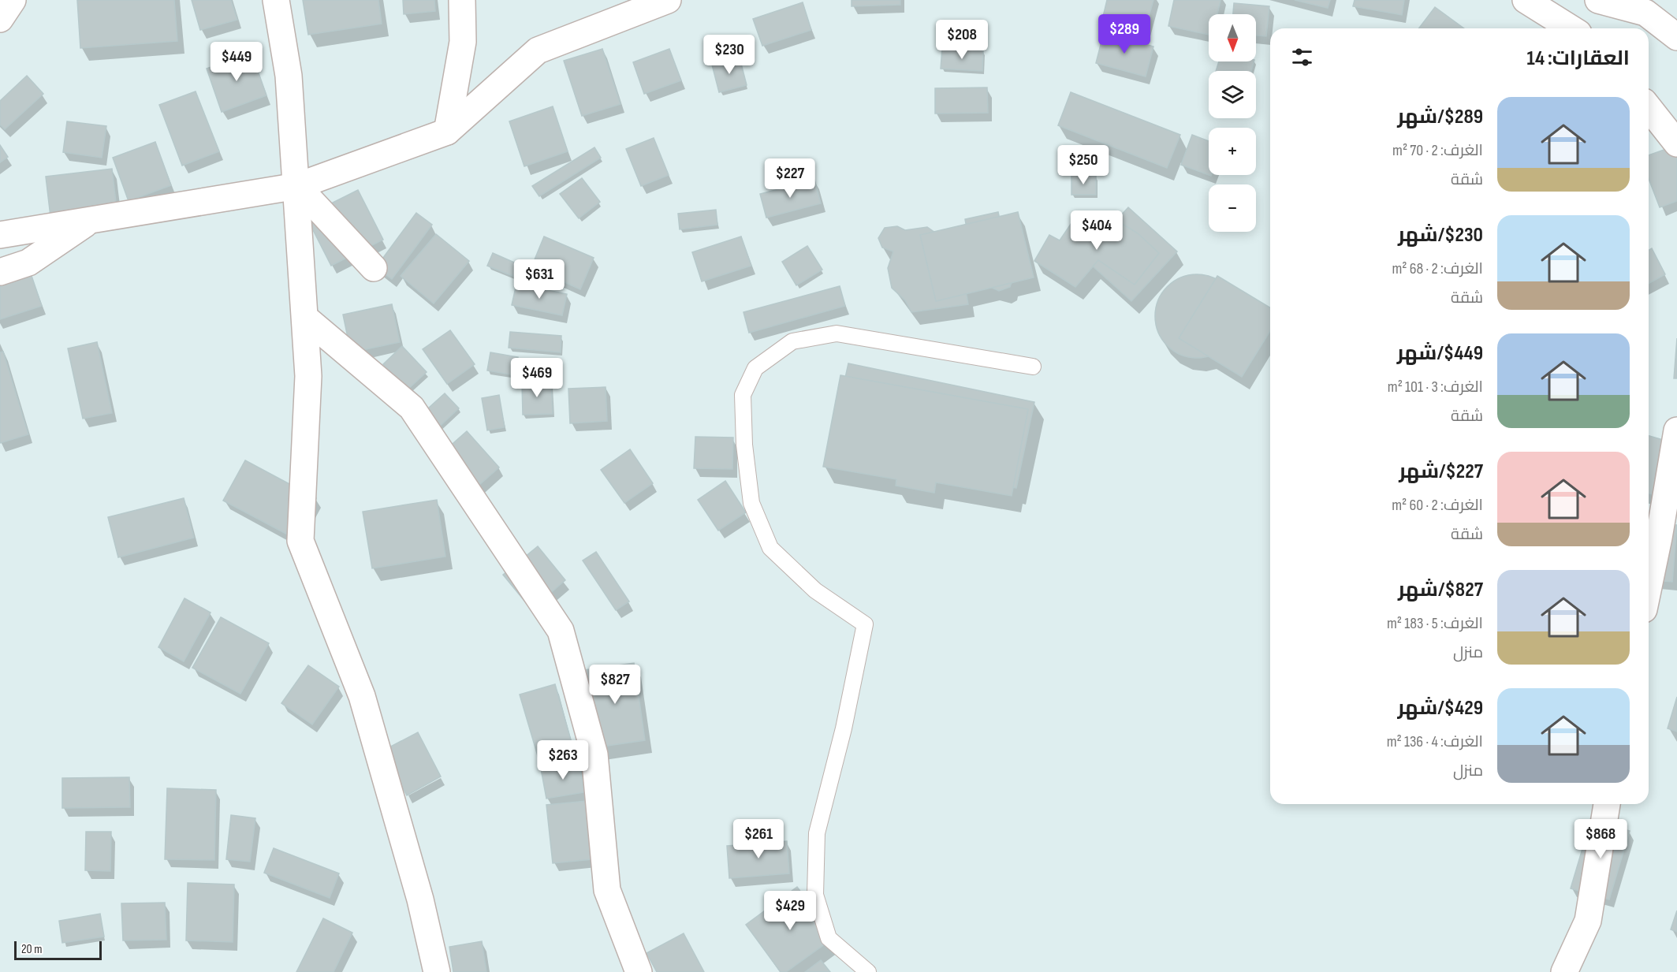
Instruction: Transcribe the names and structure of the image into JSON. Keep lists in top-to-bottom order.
{
  "scale_bar": "20 m",
  "north": "bottom",
  "page": {
    "map_buttons": ["+", "−"],
    "price": [
      "$289",
      "$208",
      "$230",
      "$449",
      "$250",
      "$227",
      "$404",
      "$631",
      "$469",
      "$827",
      "$263",
      "$261",
      "$868",
      "$429"
    ],
    "heading": "العقارات: 14",
    "list": [
      {
        "name": "$289/شهر",
        "note": "الغرف: 2 · 70 m² · شقة"
      },
      {
        "name": "$230/شهر",
        "note": "الغرف: 2 · 68 m² · شقة"
      },
      {
        "name": "$449/شهر",
        "note": "الغرف: 3 · 101 m² · شقة"
      },
      {
        "name": "$227/شهر",
        "note": "الغرف: 2 · 60 m² · شقة"
      },
      {
        "name": "$827/شهر",
        "note": "الغرف: 5 · 183 m² · منزل"
      },
      {
        "name": "$429/شهر",
        "note": "الغرف: 4 · 136 m² · منزل"
      }
    ],
    "scale": "20 m"
  }
}
